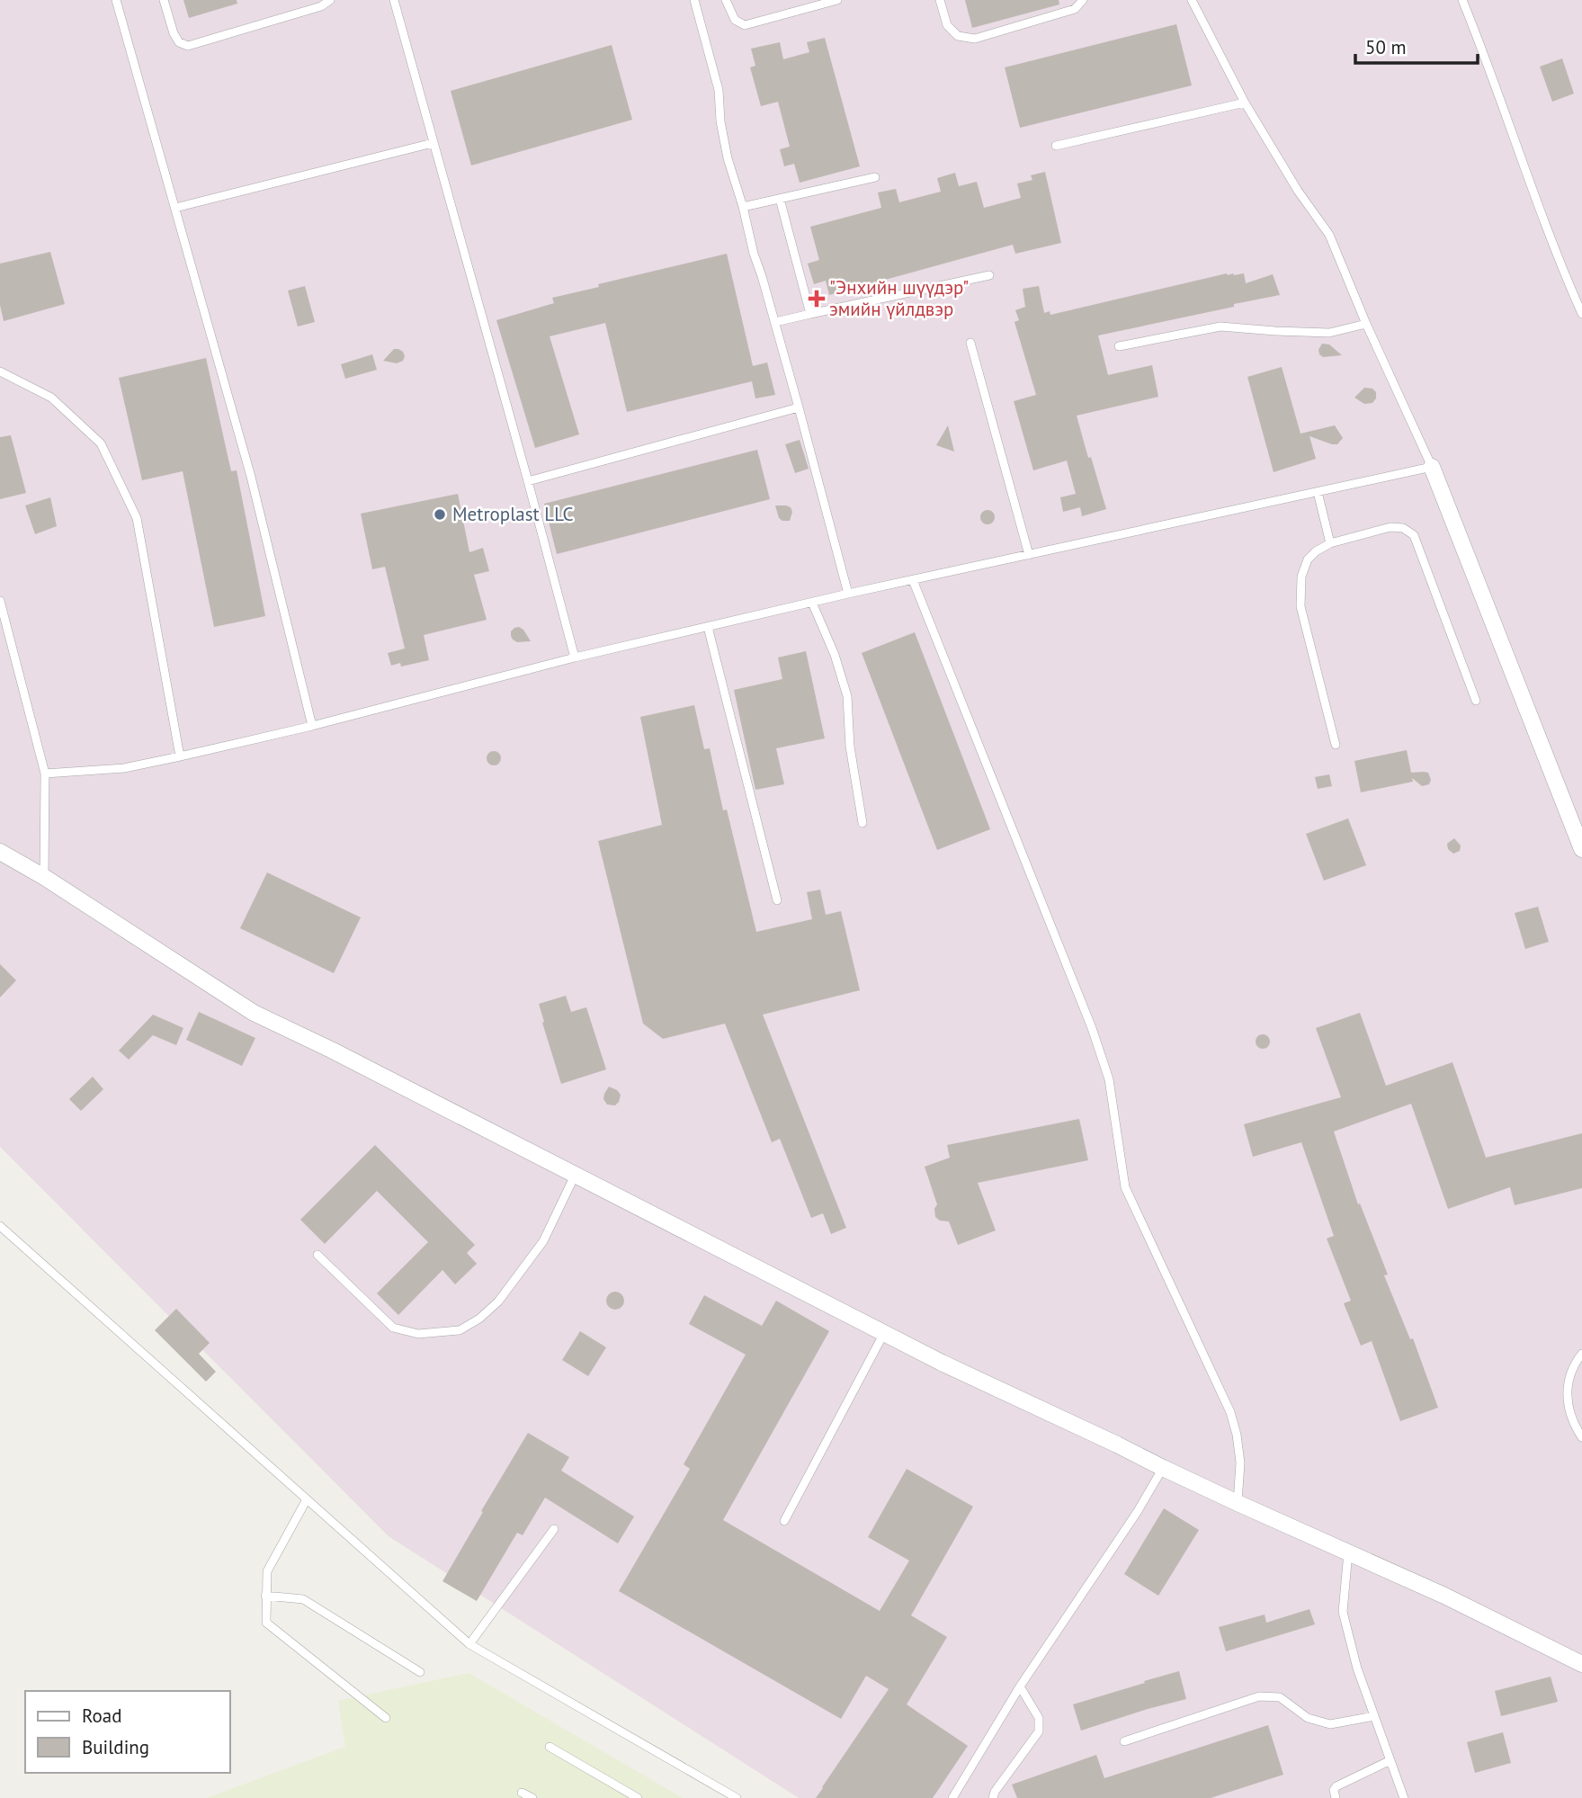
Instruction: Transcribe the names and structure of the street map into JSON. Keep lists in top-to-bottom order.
{
  "places": {
    "health": ["\"Энхийн шүүдэр\" эмийн үйлдвэр"],
    "other": ["Metroplast LLC"]
  },
  "legend": ["Road", "Building"],
  "scale_bar": "50 m"
}
